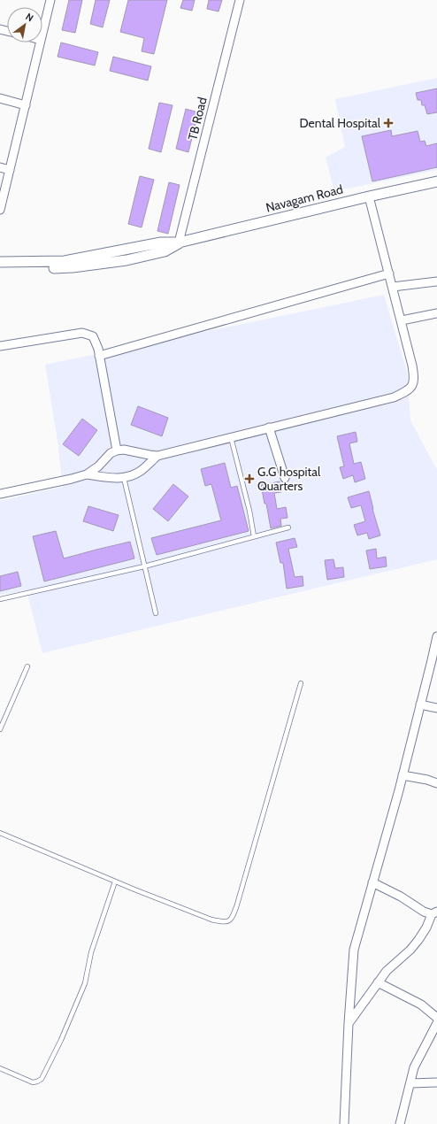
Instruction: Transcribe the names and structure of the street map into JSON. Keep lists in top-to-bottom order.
{
  "streets": {
    "street": ["TB Road", "Navagam Road"]
  },
  "crossings": [
    ["TB Road", "Navagam Road"]
  ],
  "places": {
    "health": ["Dental Hospital", "G.G hospital Quarters"]
  },
  "north": "top right"
}
